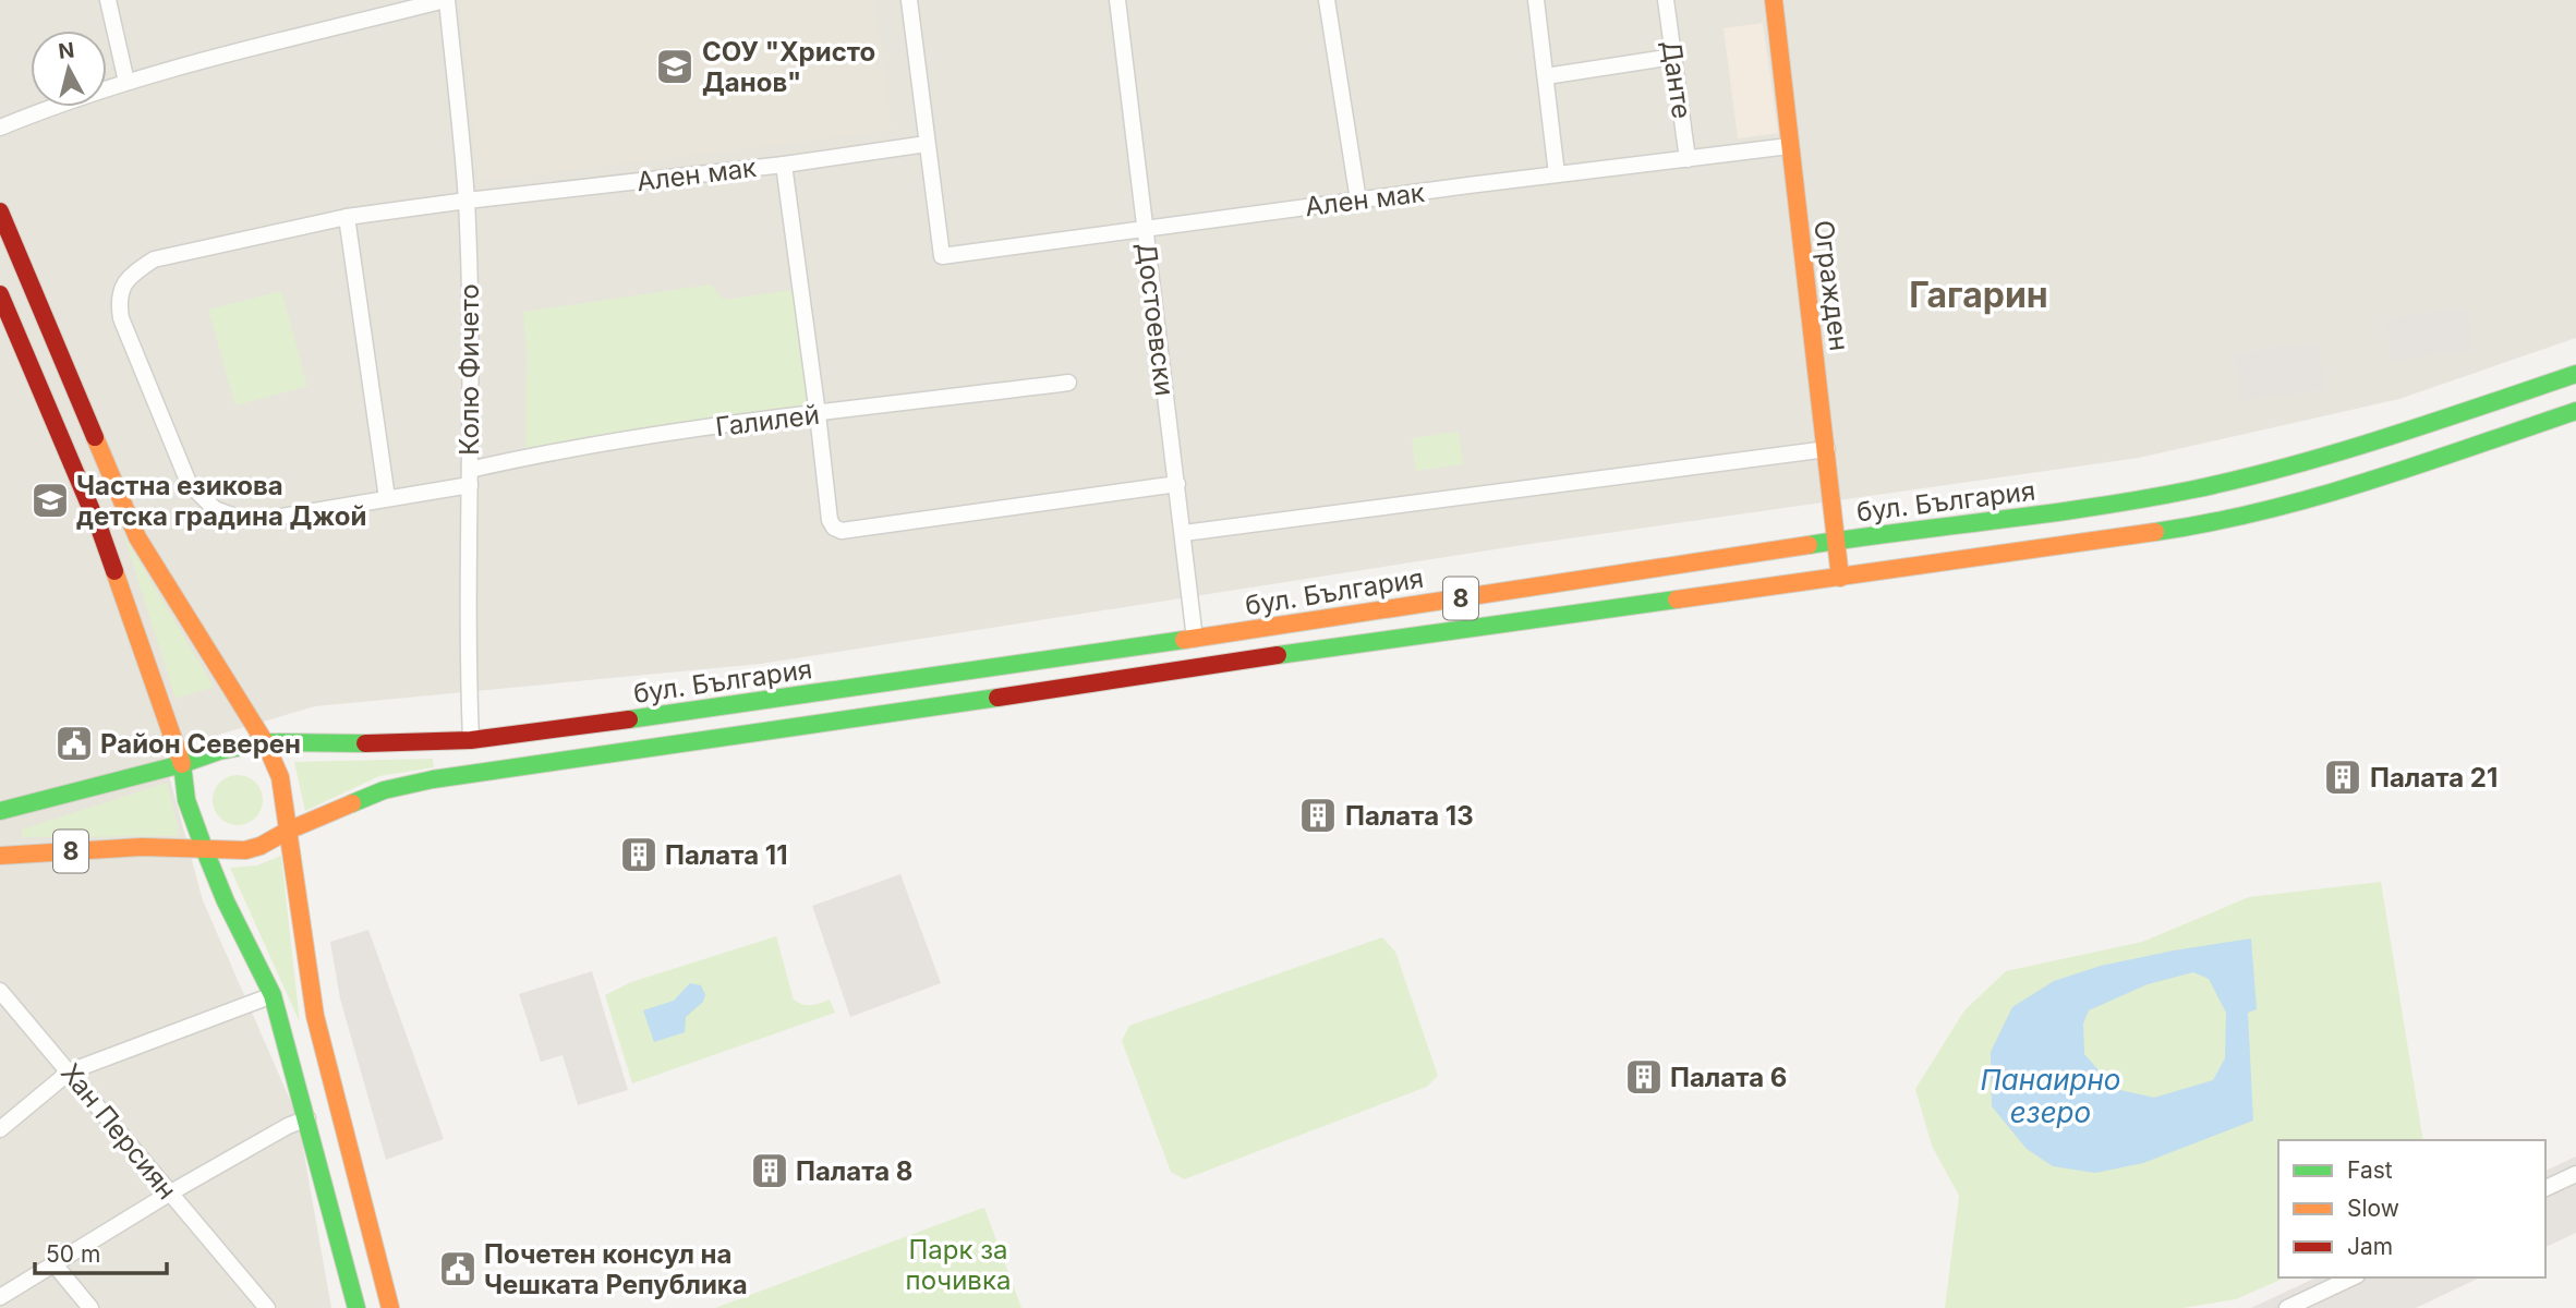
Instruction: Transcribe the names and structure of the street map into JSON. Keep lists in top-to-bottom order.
{
  "streets": {
    "main road": ["Огражден", "бул. България", "8"],
    "street": [
      "Данте",
      "Ален мак",
      "Достоевски",
      "Колю Фичето",
      "Галилей",
      "Хан Персиян"
    ]
  },
  "crossings": [
    ["Данте", "Ален мак"],
    ["Ален мак", "Огражден"],
    ["Ален мак", "Достоевски"],
    ["Ален мак", "Колю Фичето"],
    ["Ален мак", "Галилей"],
    ["Огражден", "бул. България"],
    ["Огражден", "8"],
    ["Достоевски", "бул. България"],
    ["Колю Фичето", "Галилей"],
    ["Колю Фичето", "бул. България"],
    ["бул. България", "8"]
  ],
  "districts": ["Гагарин"],
  "water": ["Панаирно езеро"],
  "parks": ["Парк за почивка"],
  "places": {
    "school or university": ["СОУ \"Христо Данов\"", "Частна езикова детска градина Джой"],
    "public building": ["Район Северен", "Почетен консул на Чешката Република"],
    "building": [
      "Палата 21",
      "Палата 13",
      "Палата 11",
      "Палата 6",
      "Палата 8"
    ]
  },
  "legend": ["Fast", "Slow", "Jam"],
  "scale_bar": "50 m",
  "north": "top"
}
